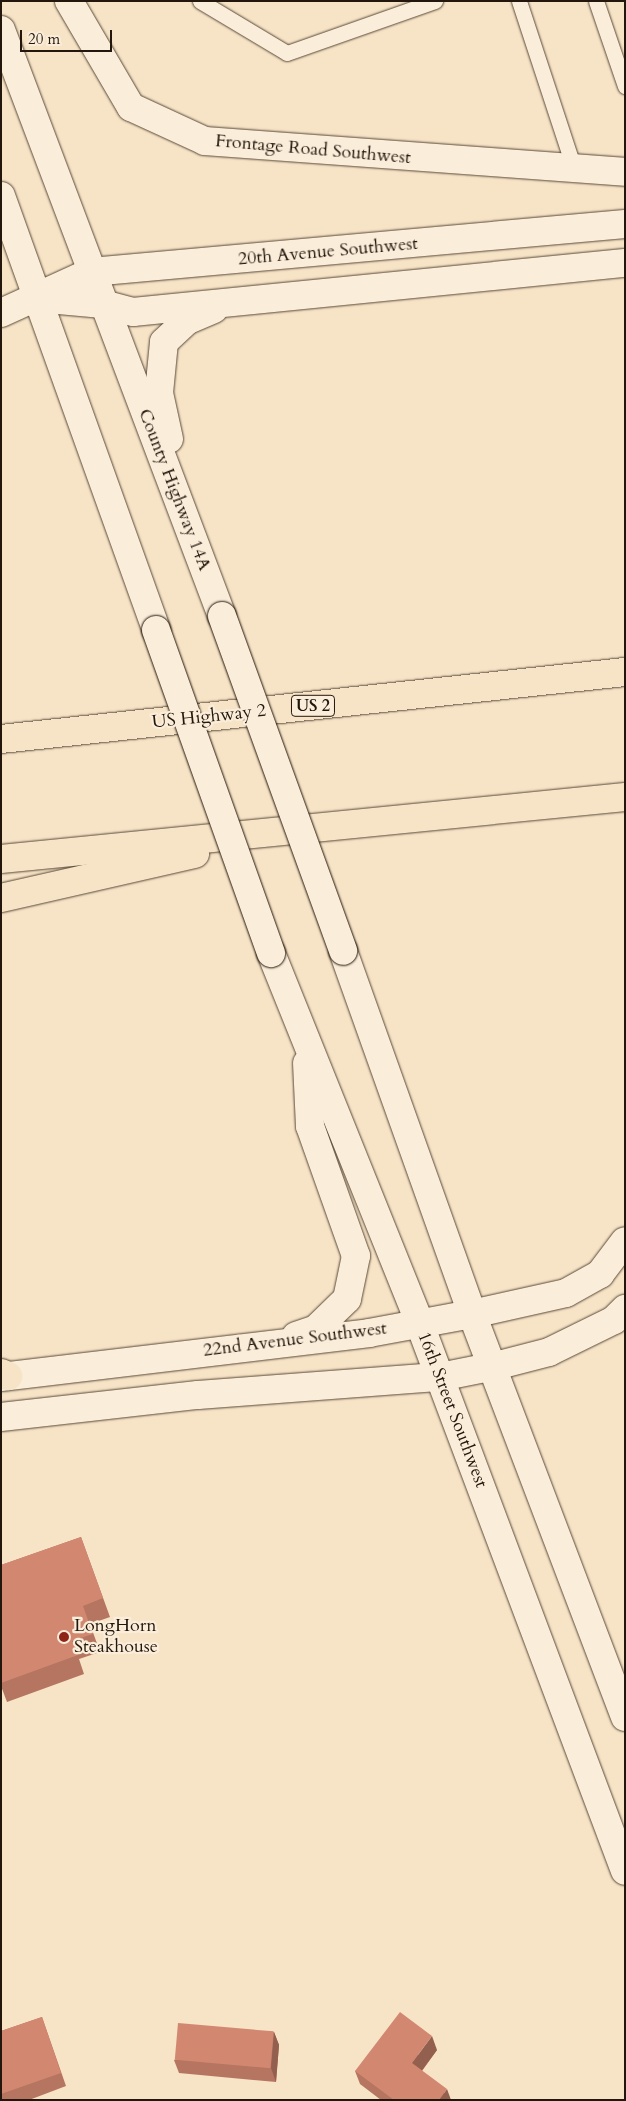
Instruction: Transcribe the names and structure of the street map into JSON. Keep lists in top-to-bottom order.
{
  "streets": {
    "highway": ["US 2", "US Highway 2"],
    "main road": [
      "Frontage Road Southwest",
      "20th Avenue Southwest",
      "County Highway 14A",
      "22nd Avenue Southwest",
      "16th Street Southwest"
    ]
  },
  "crossings": [
    ["20th Avenue Southwest", "County Highway 14A"],
    ["20th Avenue Southwest", "16th Street Southwest"],
    ["County Highway 14A", "22nd Avenue Southwest"],
    ["22nd Avenue Southwest", "16th Street Southwest"]
  ],
  "places": ["LongHorn Steakhouse"],
  "scale_bar": "20 m"
}
